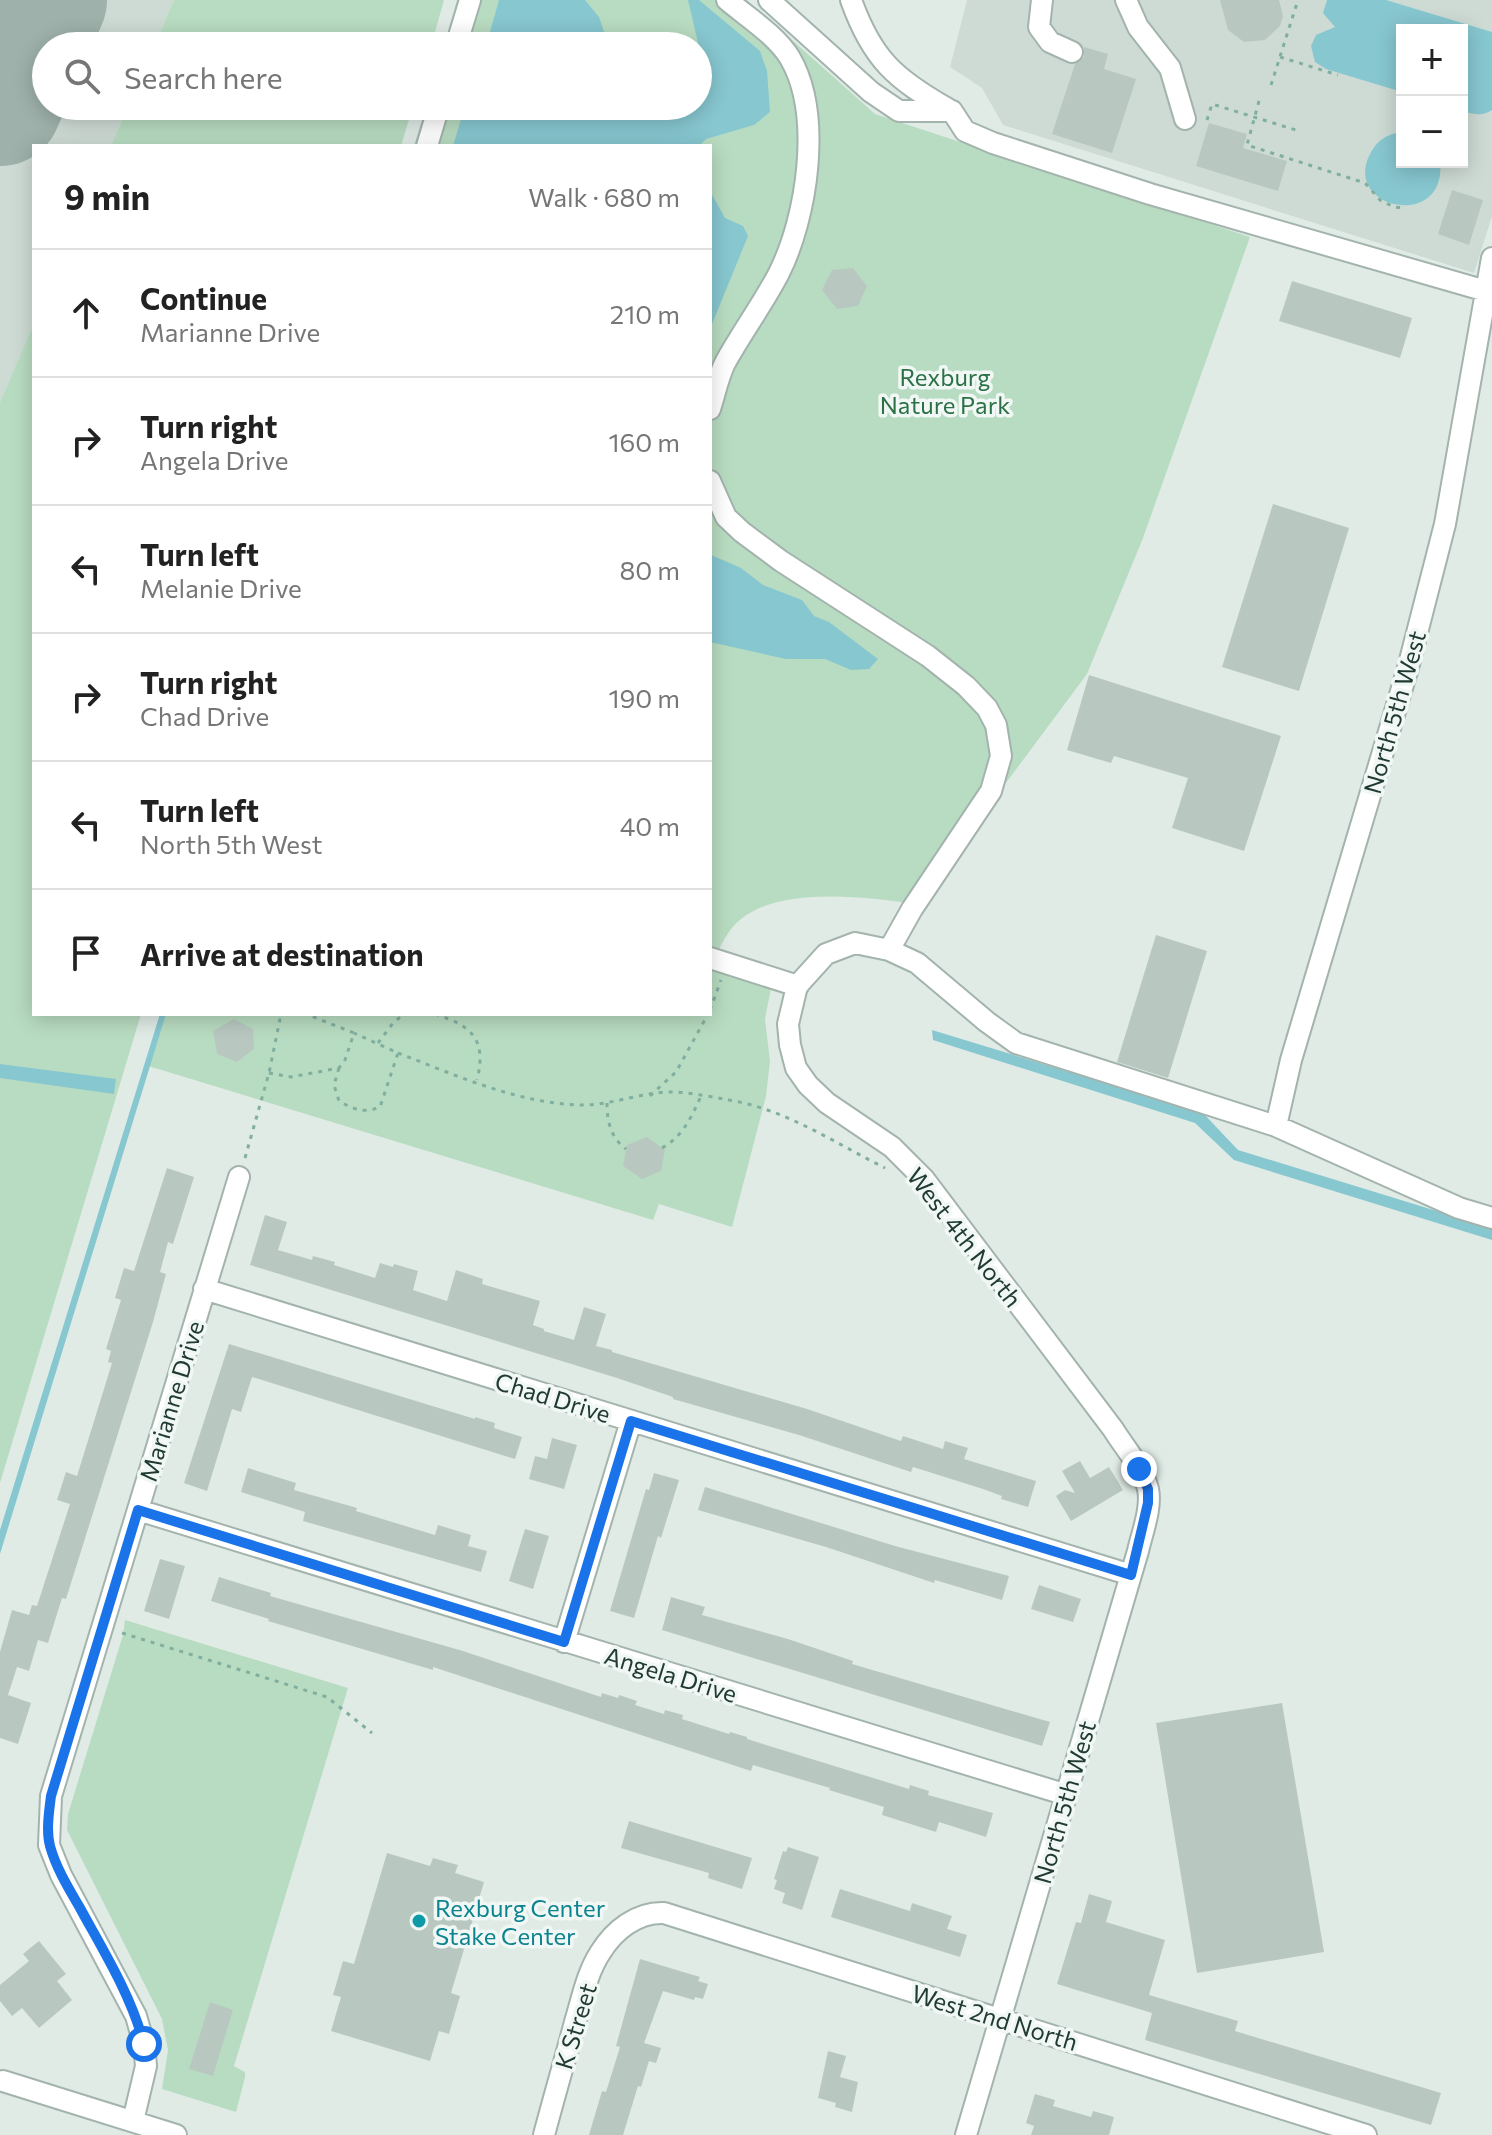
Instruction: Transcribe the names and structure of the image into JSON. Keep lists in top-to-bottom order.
{
  "streets": {
    "street": [
      "North 5th West",
      "West 4th North",
      "Chad Drive",
      "Marianne Drive",
      "Angela Drive",
      "West 2nd North",
      "K Street"
    ]
  },
  "crossings": [
    ["North 5th West", "West 4th North"],
    ["North 5th West", "Chad Drive"],
    ["North 5th West", "Angela Drive"],
    ["North 5th West", "West 2nd North"],
    ["Chad Drive", "Marianne Drive"],
    ["Marianne Drive", "Angela Drive"],
    ["West 2nd North", "K Street"]
  ],
  "parks": ["Rexburg Nature Park"],
  "places": ["Rexburg Center Stake Center"],
  "page": {
    "map_buttons": ["+", "−"],
    "search": "Search here",
    "heading": ["9 min", "Walk · 680 m"],
    "list": [
      ["Continue", "Marianne Drive", "210 m"],
      ["Turn right", "Angela Drive", "160 m"],
      ["Turn left", "Melanie Drive", "80 m"],
      ["Turn right", "Chad Drive", "190 m"],
      ["Turn left", "North 5th West", "40 m"],
      "Arrive at destination"
    ]
  }
}
